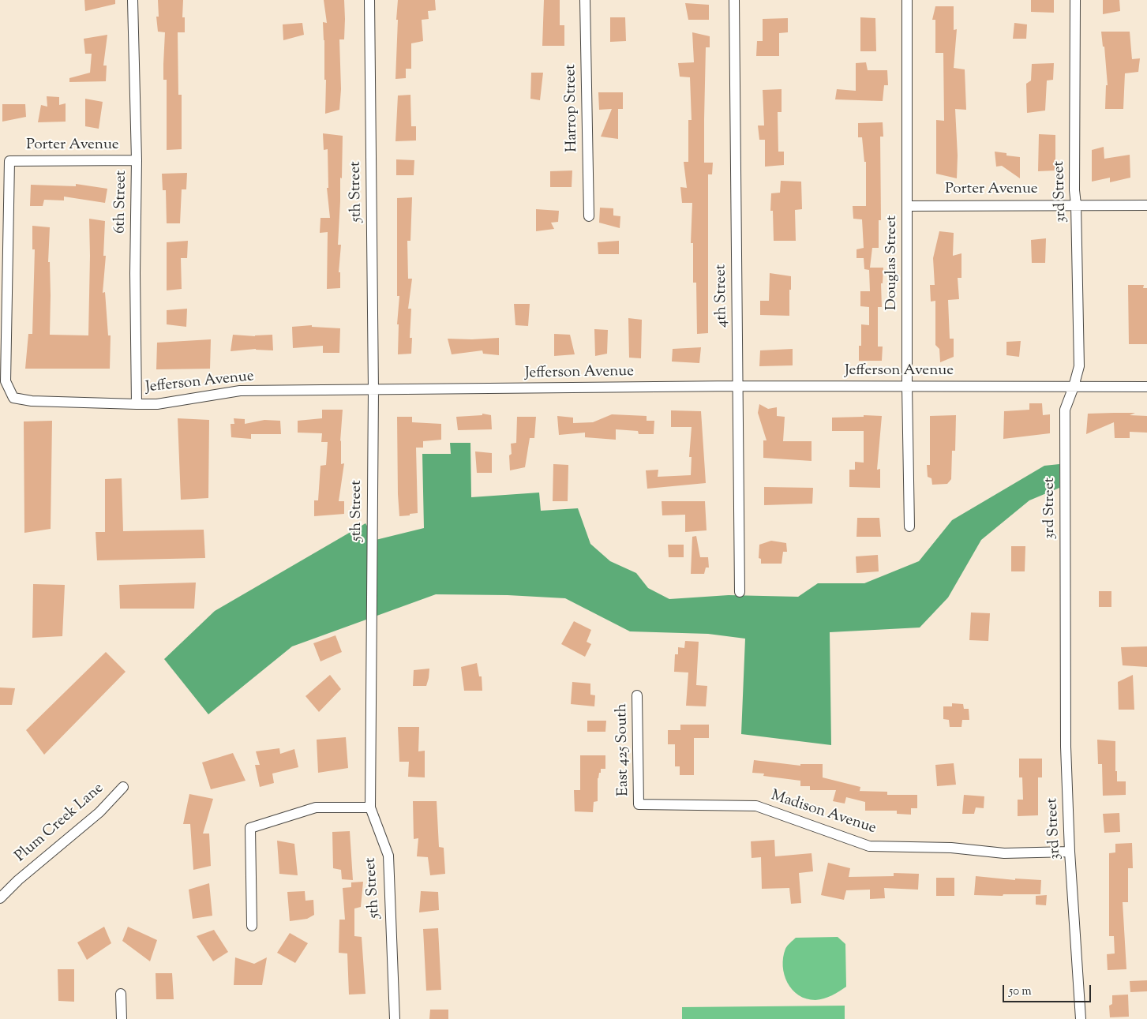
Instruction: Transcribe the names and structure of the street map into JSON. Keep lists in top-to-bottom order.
{
  "streets": {
    "street": [
      "Harrop Street",
      "Porter Avenue",
      "5th Street",
      "3rd Street",
      "6th Street",
      "Douglas Street",
      "4th Street",
      "Jefferson Avenue",
      "East 425 South",
      "Madison Avenue",
      "Plum Creek Lane"
    ]
  },
  "crossings": [
    ["Porter Avenue", "3rd Street"],
    ["Porter Avenue", "6th Street"],
    ["Porter Avenue", "Douglas Street"],
    ["Porter Avenue", "Jefferson Avenue"],
    ["5th Street", "Jefferson Avenue"],
    ["3rd Street", "Jefferson Avenue"],
    ["3rd Street", "Madison Avenue"],
    ["6th Street", "Jefferson Avenue"],
    ["Douglas Street", "Jefferson Avenue"],
    ["4th Street", "Jefferson Avenue"],
    ["East 425 South", "Madison Avenue"]
  ],
  "scale_bar": "50 m"
}
